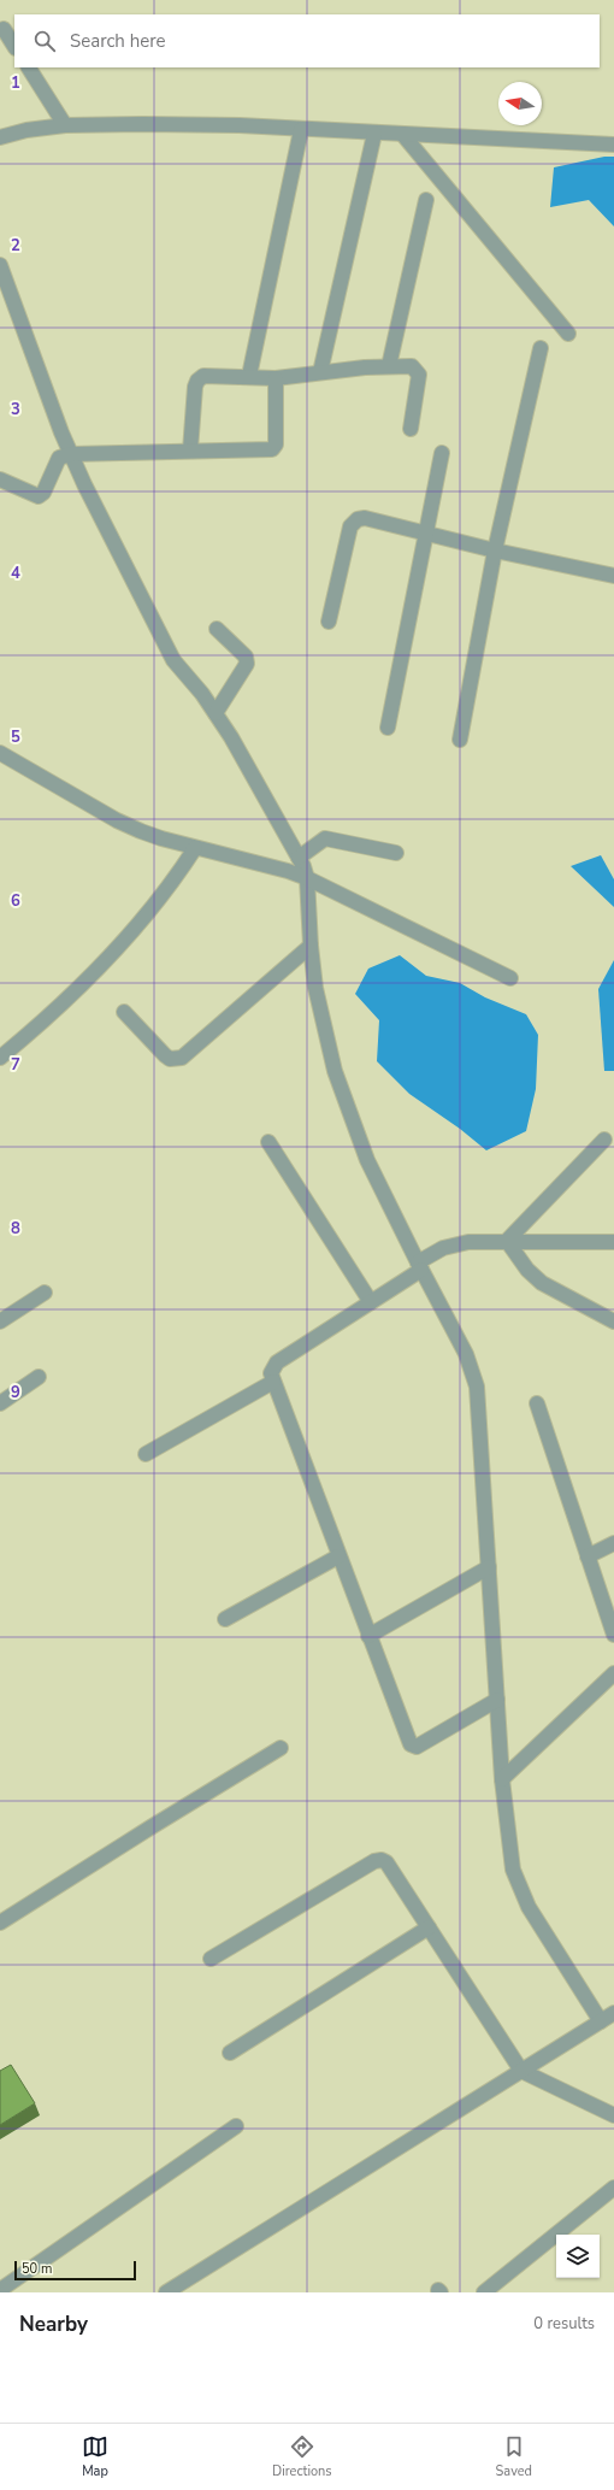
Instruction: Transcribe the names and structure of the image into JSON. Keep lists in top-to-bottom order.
{
  "scale_bar": "50 m",
  "north": "left",
  "page": {
    "search": "Search here",
    "scale": "50 m",
    "heading": ["Nearby", "0 results"],
    "nav": ["Map", "Directions", "Saved"]
  },
  "grid": {
    "rows": [
      "1",
      "2",
      "3",
      "4",
      "5",
      "6",
      "7",
      "8",
      "9"
    ]
  }
}
